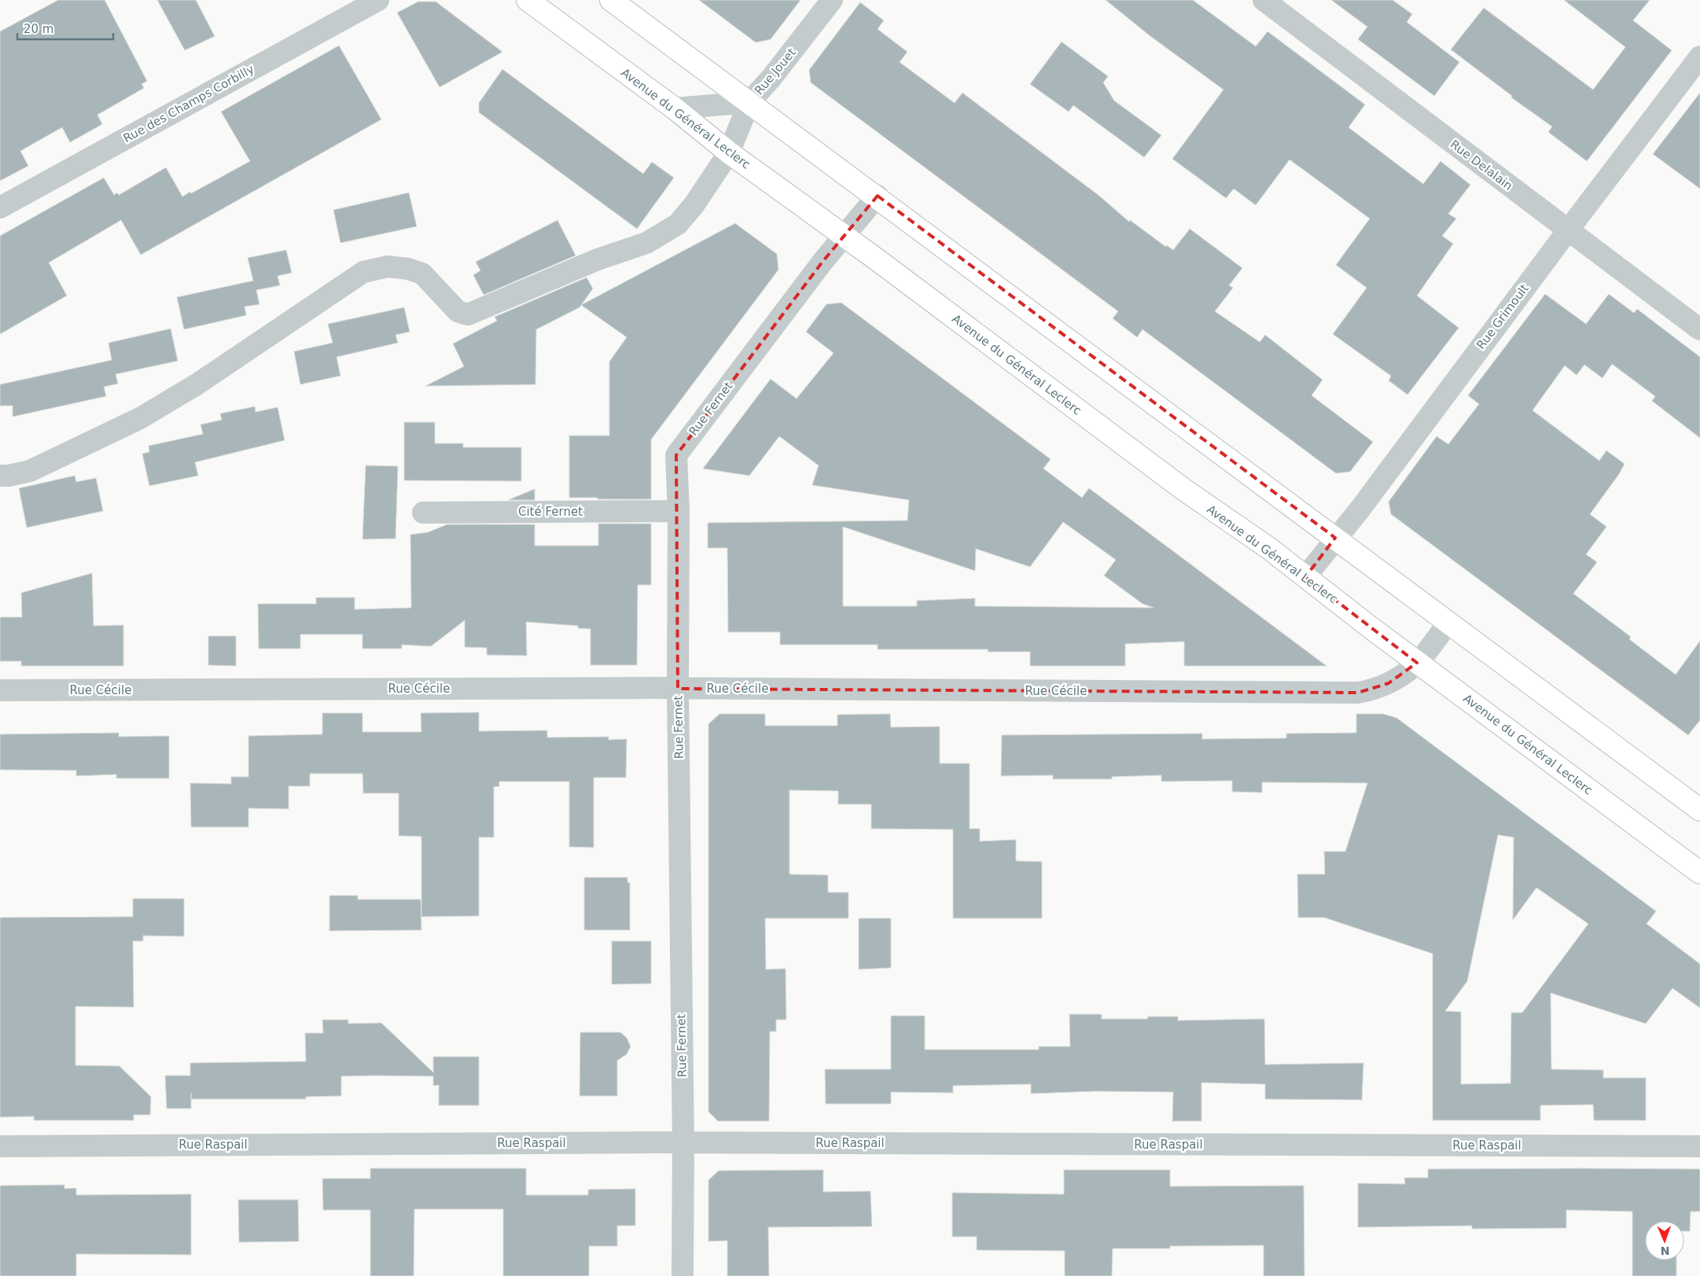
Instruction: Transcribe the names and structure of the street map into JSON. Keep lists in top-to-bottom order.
{
  "streets": {
    "main road": ["Avenue du Général Leclerc"],
    "street": [
      "Rue Jouet",
      "Rue des Champs Corbilly",
      "Rue Delalain",
      "Rue Grimoult",
      "Rue Fernet",
      "Cité Fernet",
      "Rue Cécile",
      "Rue Raspail"
    ]
  },
  "crossings": [
    ["Rue Jouet", "Avenue du Général Leclerc"],
    ["Avenue du Général Leclerc", "Rue Grimoult"],
    ["Avenue du Général Leclerc", "Rue Fernet"],
    ["Avenue du Général Leclerc", "Rue Cécile"],
    ["Rue Delalain", "Rue Grimoult"],
    ["Rue Fernet", "Cité Fernet"],
    ["Rue Fernet", "Rue Cécile"],
    ["Rue Fernet", "Rue Raspail"]
  ],
  "scale_bar": "20 m",
  "north": "bottom"
}
